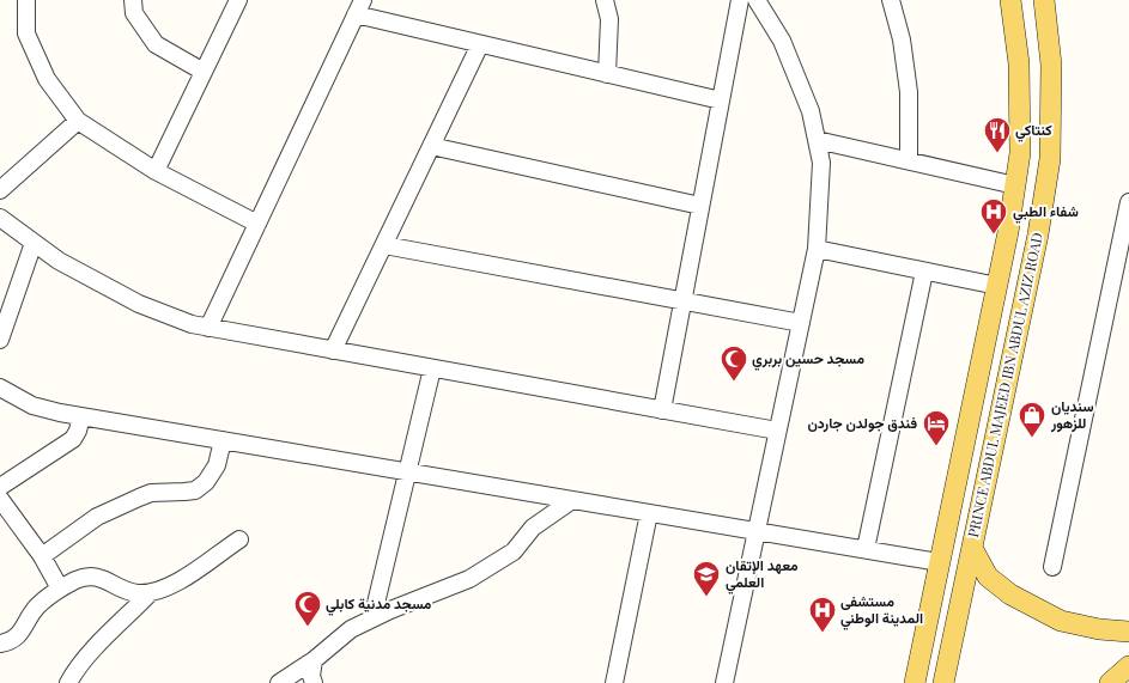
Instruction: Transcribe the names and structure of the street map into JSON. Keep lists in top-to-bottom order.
{
  "streets": {
    "main road": ["PRINCE ABDUL MAJEED IBN ABDUL AZIZ ROAD"]
  },
  "places": {
    "restaurant": ["كنتاكي"],
    "hospital": ["شفاء الطبي", "مستشفى المدينة الوطني"],
    "mosque": ["مسجد حسين بربري", "مسجد مدنية كابلي"],
    "shop": ["سنديان للزهور"],
    "hotel": ["فندق جولدن جاردن"],
    "school or university": ["معهد الإتقان العلمي"]
  }
}
